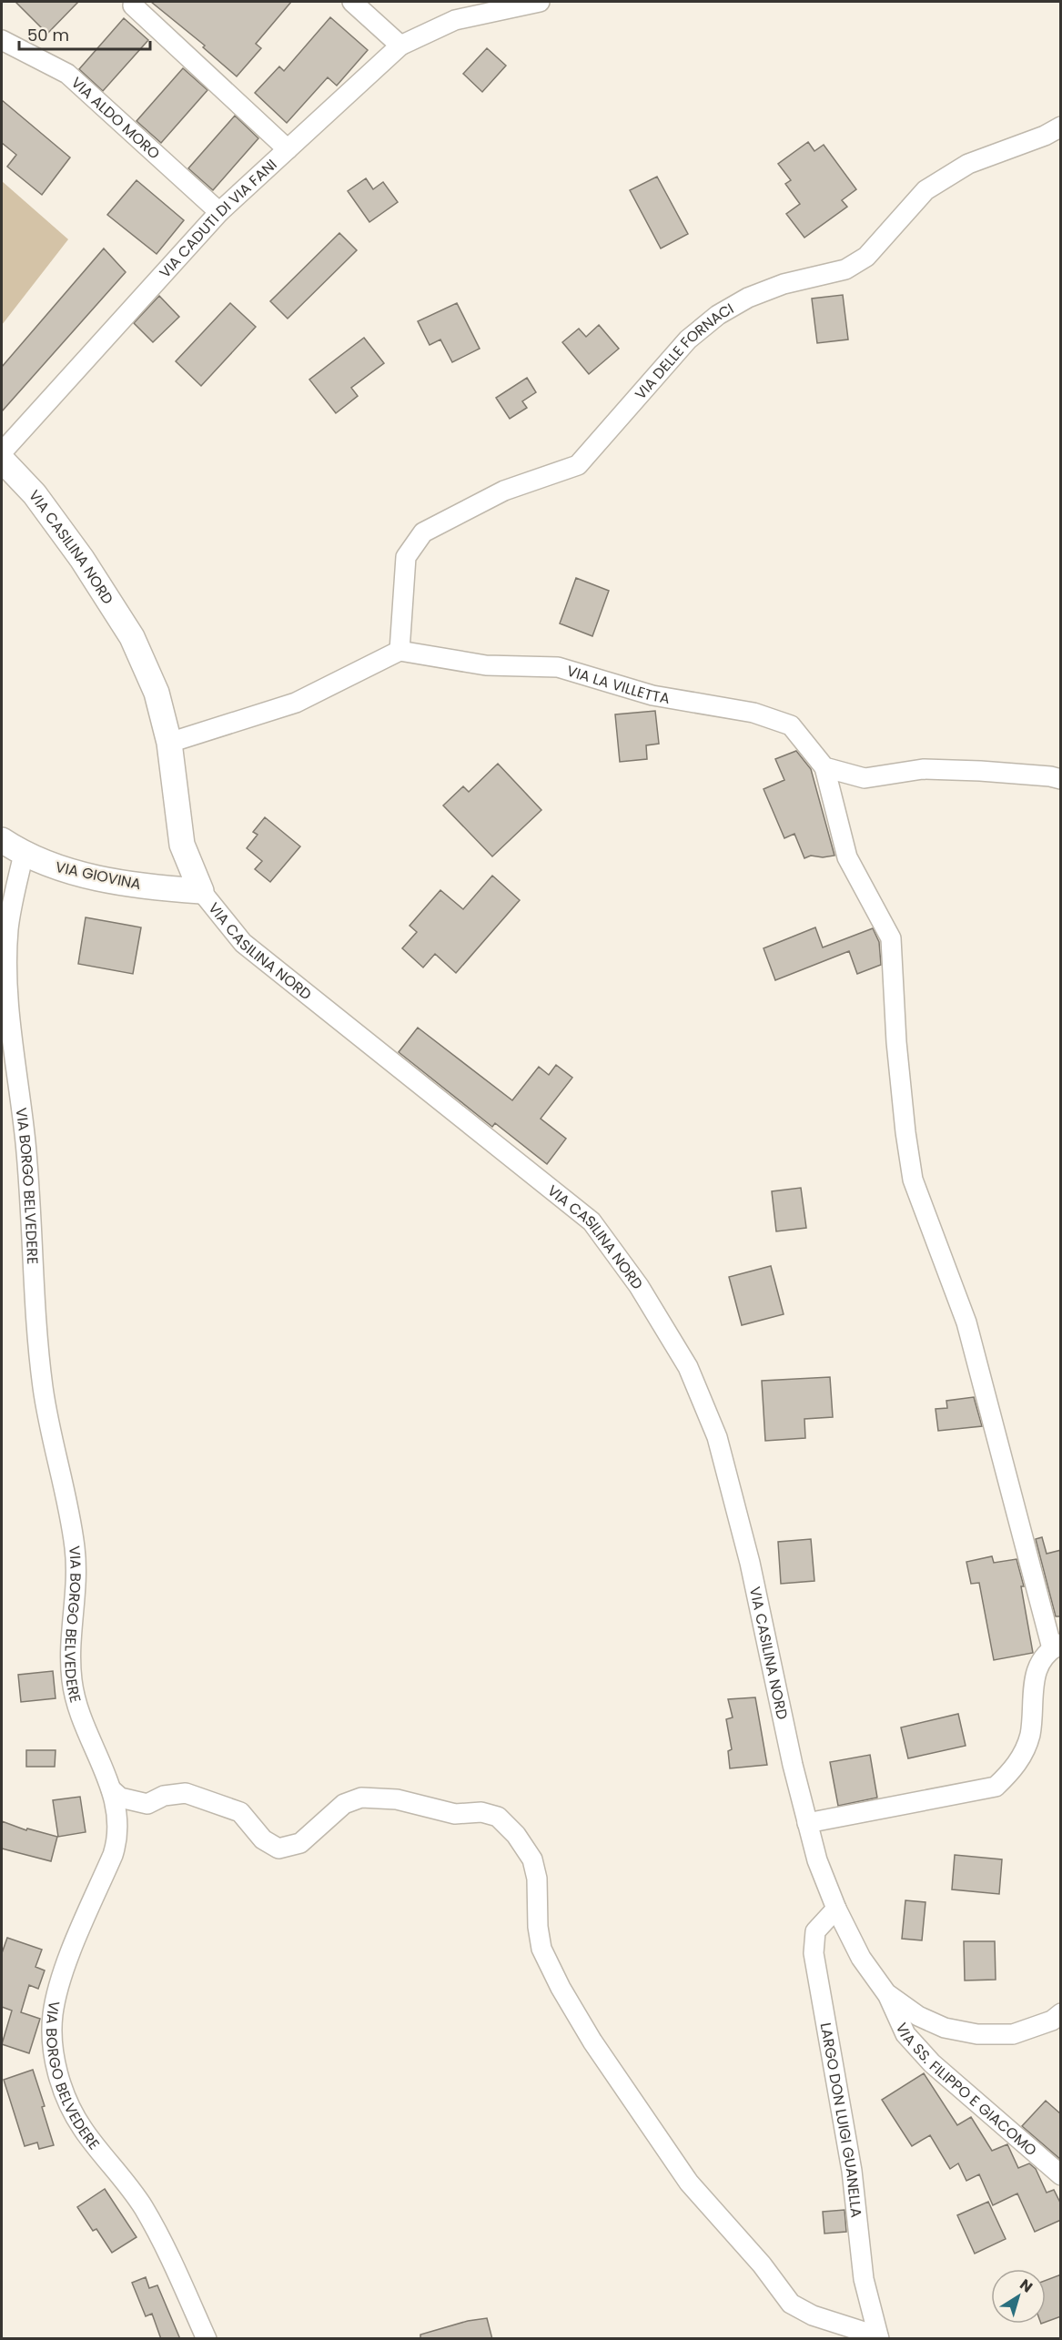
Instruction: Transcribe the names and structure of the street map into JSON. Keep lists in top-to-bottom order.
{
  "streets": {
    "street": [
      "VIA ALDO MORO",
      "VIA CADUTI DI VIA FANI",
      "VIA DELLE FORNACI",
      "VIA CASILINA NORD",
      "VIA LA VILLETTA",
      "VIA GIOVINA",
      "VIA BORGO BELVEDERE",
      "VIA SS. FILIPPO E GIACOMO",
      "LARGO DON LUIGI GUANELLA"
    ]
  },
  "crossings": [
    ["VIA ALDO MORO", "VIA CADUTI DI VIA FANI"],
    ["VIA DELLE FORNACI", "VIA LA VILLETTA"],
    ["VIA CASILINA NORD", "VIA GIOVINA"],
    ["VIA CASILINA NORD", "VIA SS. FILIPPO E GIACOMO"],
    ["VIA CASILINA NORD", "LARGO DON LUIGI GUANELLA"],
    ["VIA GIOVINA", "VIA BORGO BELVEDERE"]
  ],
  "scale_bar": "50 m",
  "north": "top right"
}
